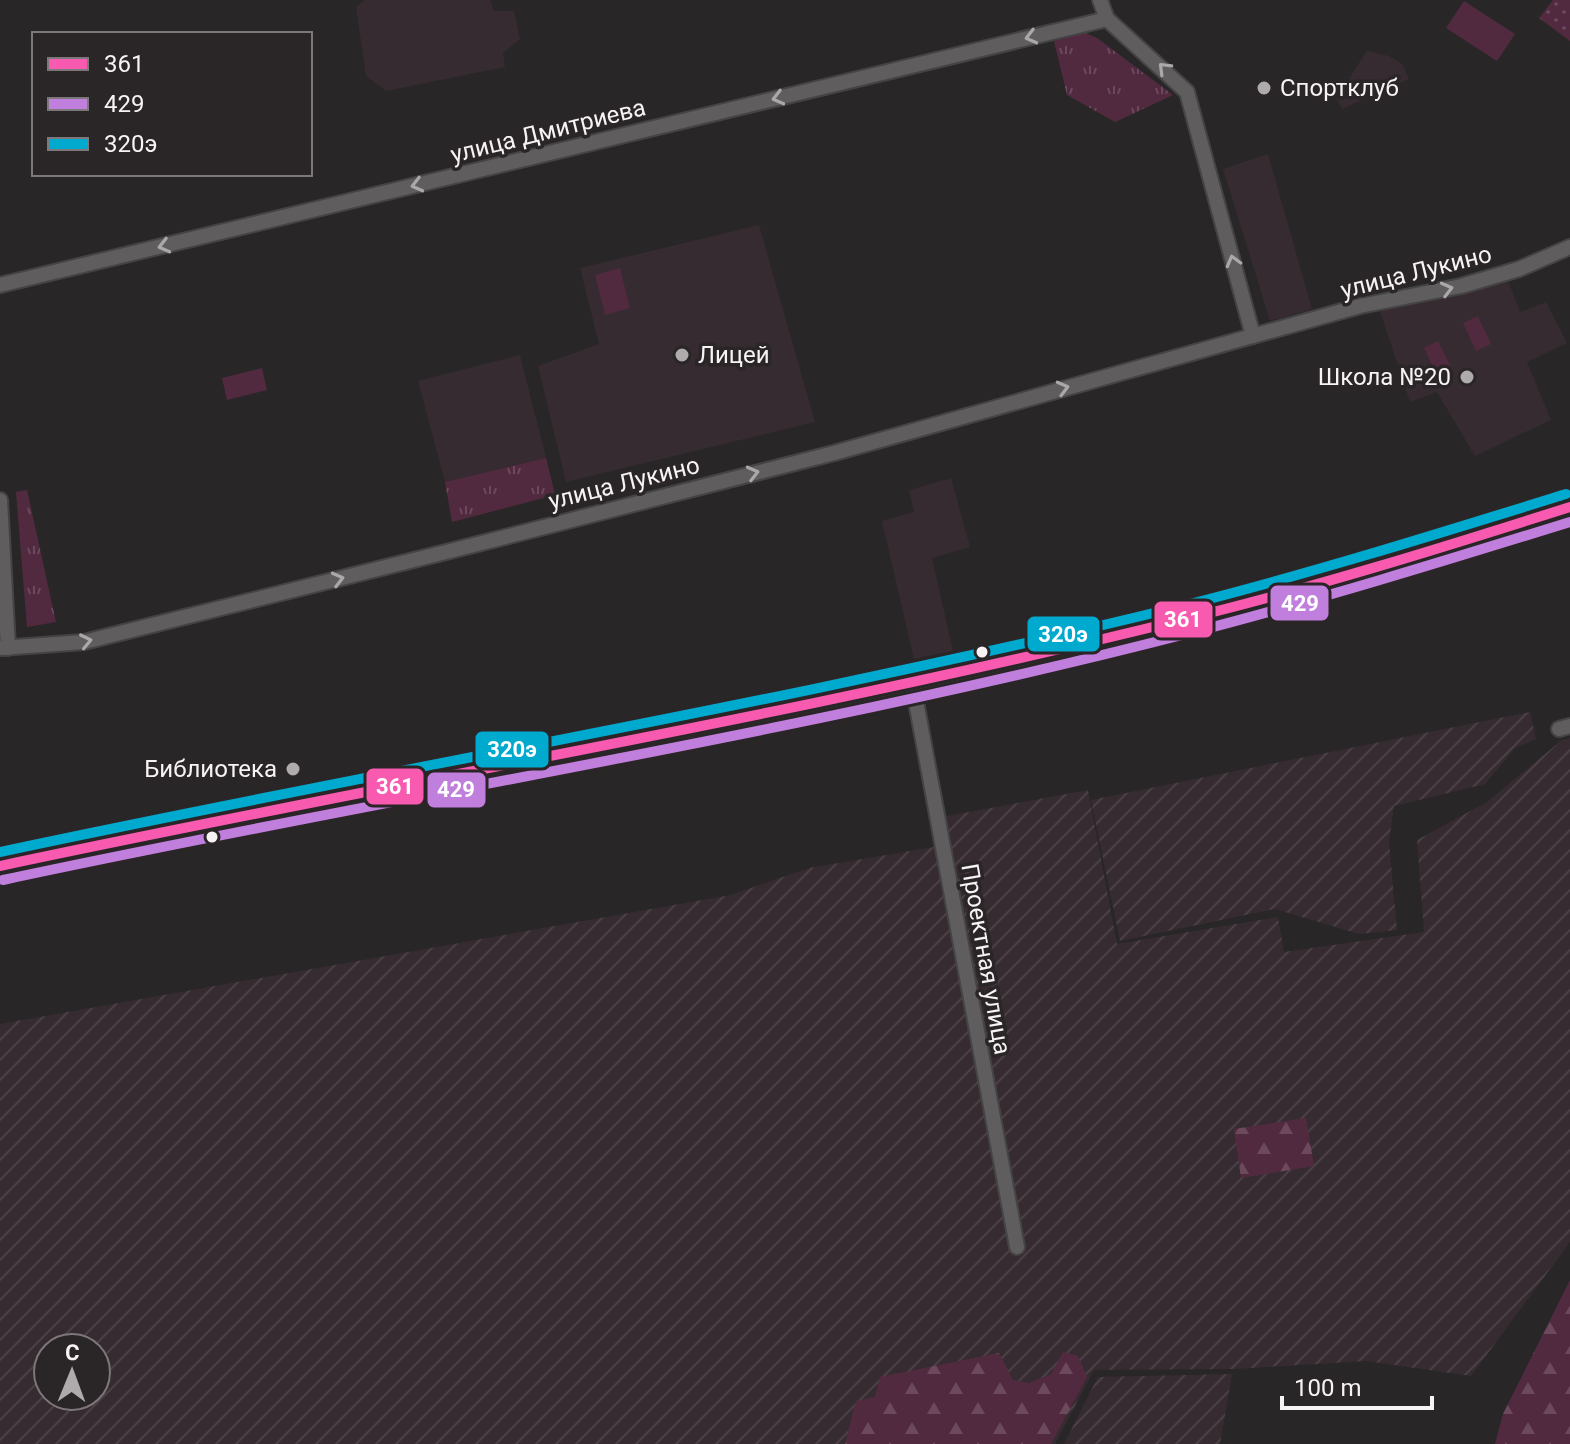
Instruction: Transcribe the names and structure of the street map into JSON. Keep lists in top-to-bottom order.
{
  "streets": {
    "street": ["улица Дмитриева", "улица Лукино", "Проектная улица"]
  },
  "one_way": ["улица Дмитриева", "улица Лукино"],
  "places": [
    "Спортклуб",
    "Лицей",
    "Школа №20",
    "Библиотека"
  ],
  "lines": ["transit line 320э", "transit line 361", "transit line 429"],
  "legend": ["361", "429", "320э"],
  "scale_bar": "100 m",
  "north": "top"
}
